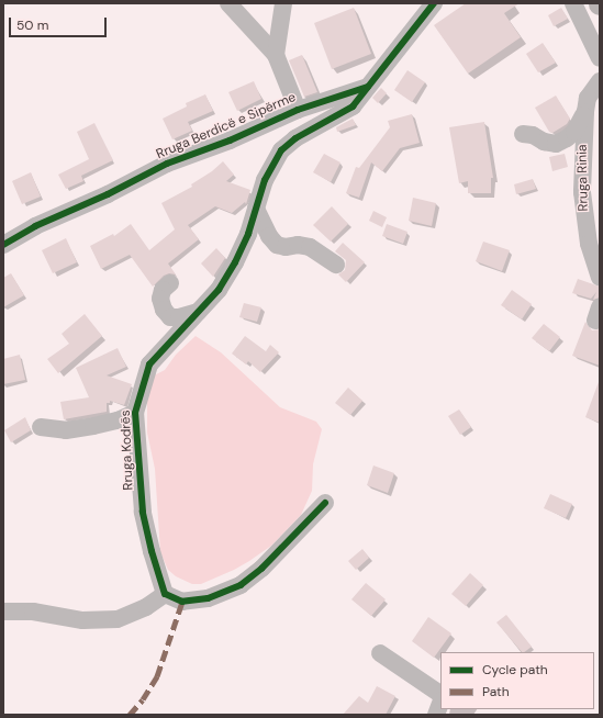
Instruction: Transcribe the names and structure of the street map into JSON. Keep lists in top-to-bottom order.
{
  "streets": {
    "street": ["Rruga Berdicë e Sipërme", "Rruga Rinia", "Rruga Kodrës"]
  },
  "crossings": [
    ["Rruga Berdicë e Sipërme", "Rruga Kodrës"]
  ],
  "legend": ["Cycle path", "Path"],
  "scale_bar": "50 m"
}
